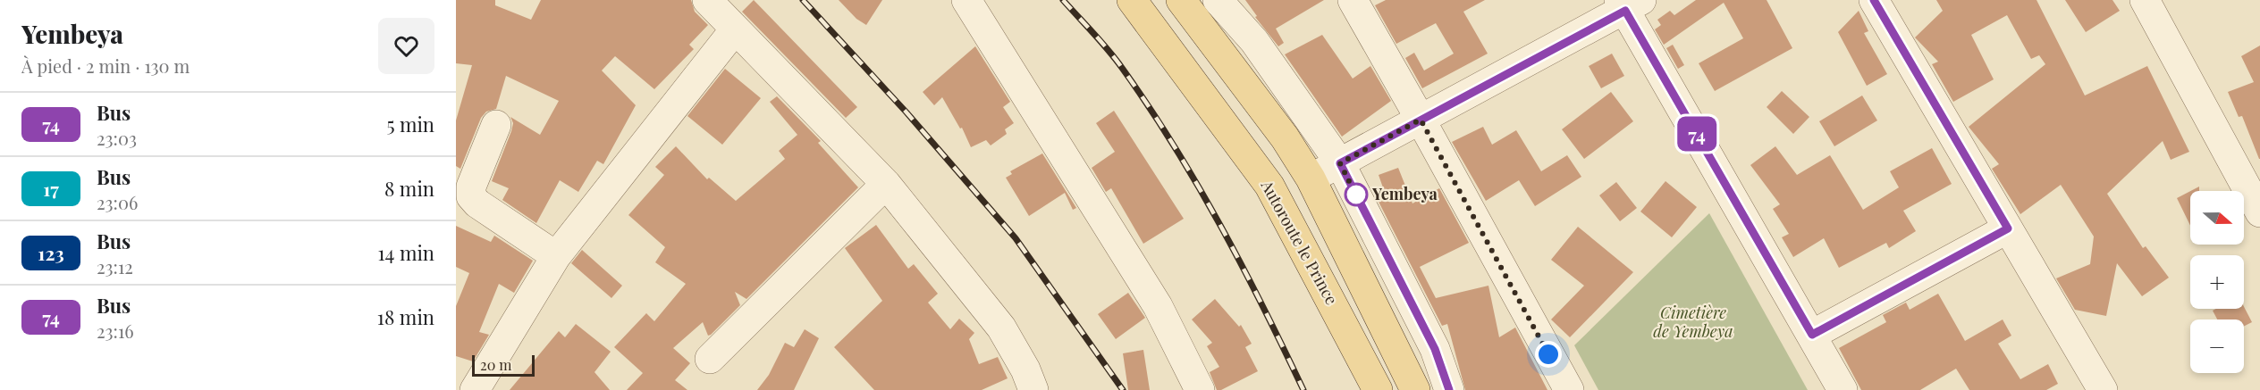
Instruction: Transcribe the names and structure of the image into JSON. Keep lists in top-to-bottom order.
{
  "streets": {
    "main road": ["Autoroute le Prince"]
  },
  "parks": ["Cimetière de Yembeya"],
  "places": ["Yembeya"],
  "lines": ["bus line 74"],
  "scale_bar": "20 m",
  "north": "right",
  "page": {
    "heading": ["Yembeya", "À pied · 2 min · 130 m"],
    "on_map": "74",
    "list": [
      {
        "mark": "74",
        "name": "Bus",
        "note": "23:03",
        "value": "5 min"
      },
      {
        "mark": "17",
        "name": "Bus",
        "note": "23:06",
        "value": "8 min"
      },
      {
        "mark": "123",
        "name": "Bus",
        "note": "23:12",
        "value": "14 min"
      },
      {
        "mark": "74",
        "name": "Bus",
        "note": "23:16",
        "value": "18 min"
      }
    ],
    "map_buttons": ["+", "−"],
    "scale": "20 m"
  }
}
